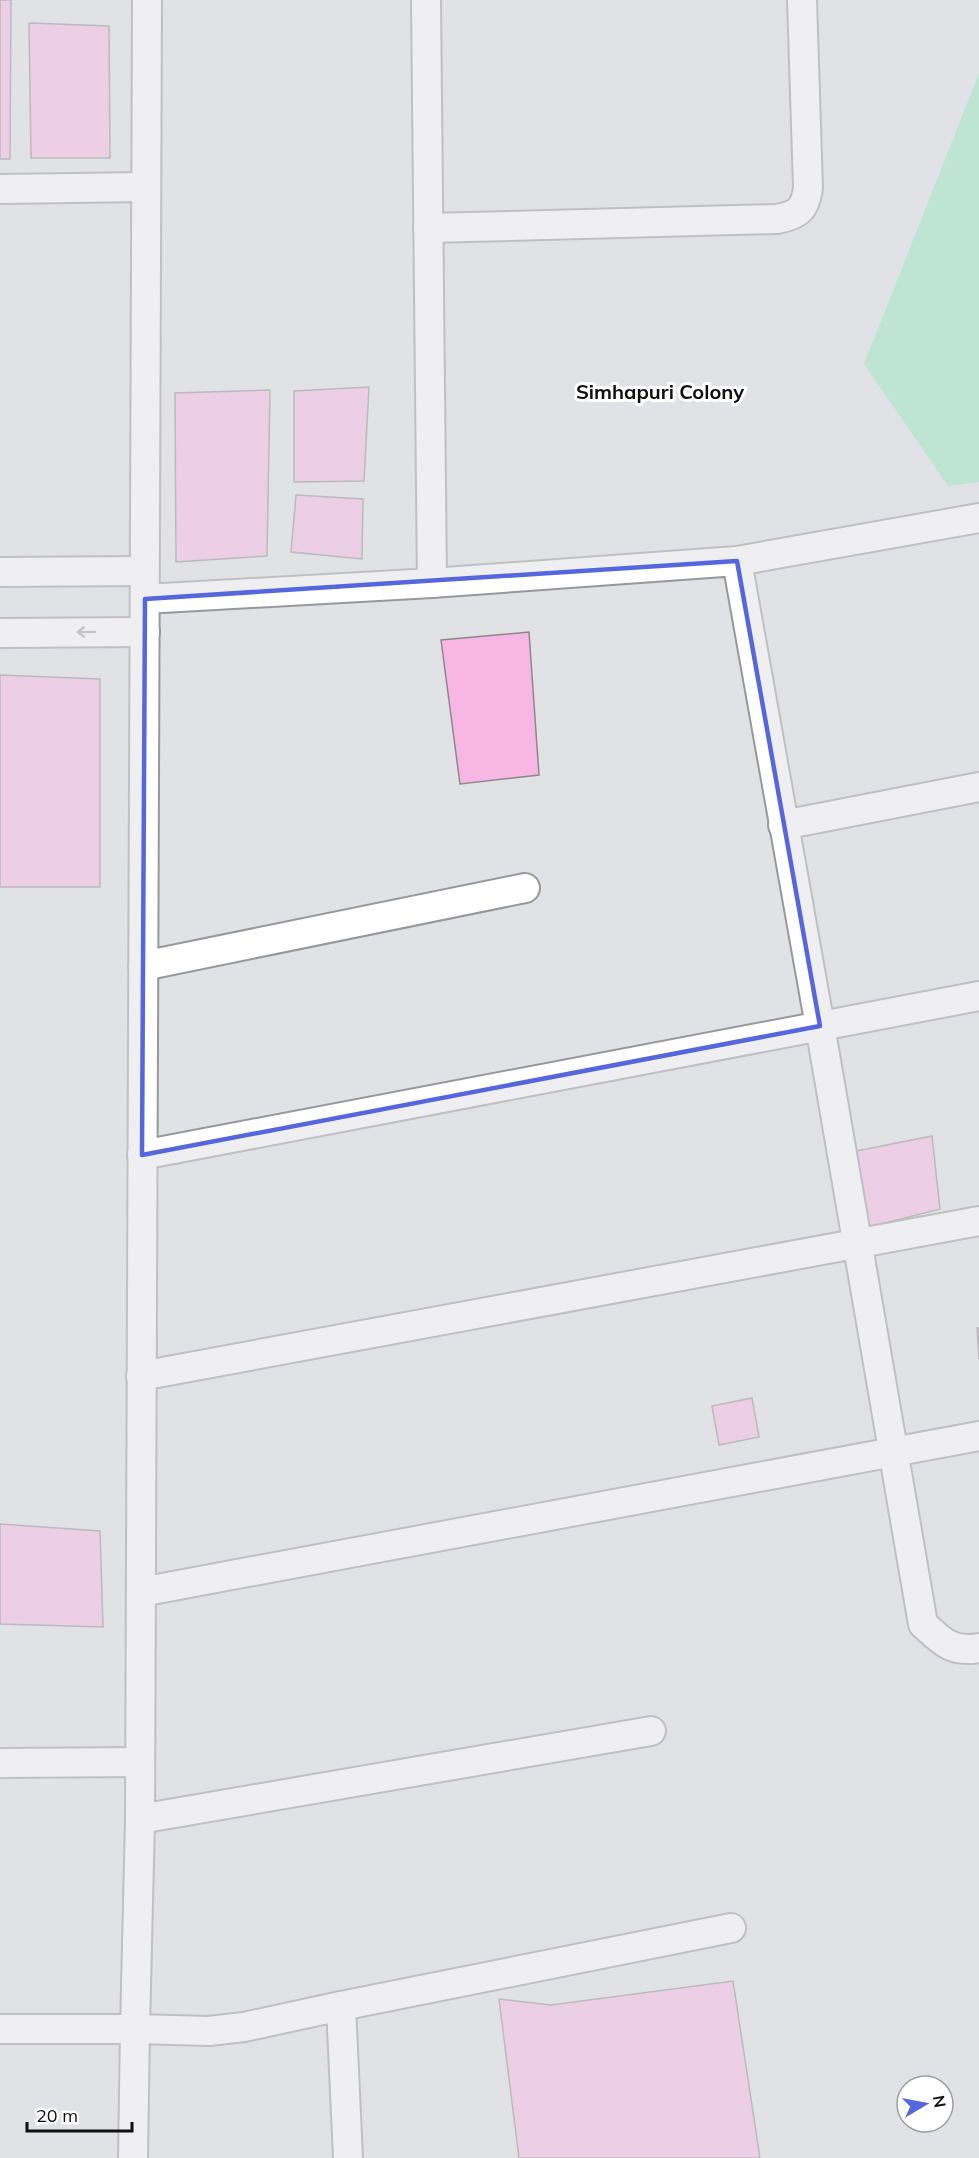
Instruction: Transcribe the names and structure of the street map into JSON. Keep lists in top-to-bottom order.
{
  "districts": ["Simhapuri Colony"],
  "scale_bar": "20 m",
  "north": "right"
}
